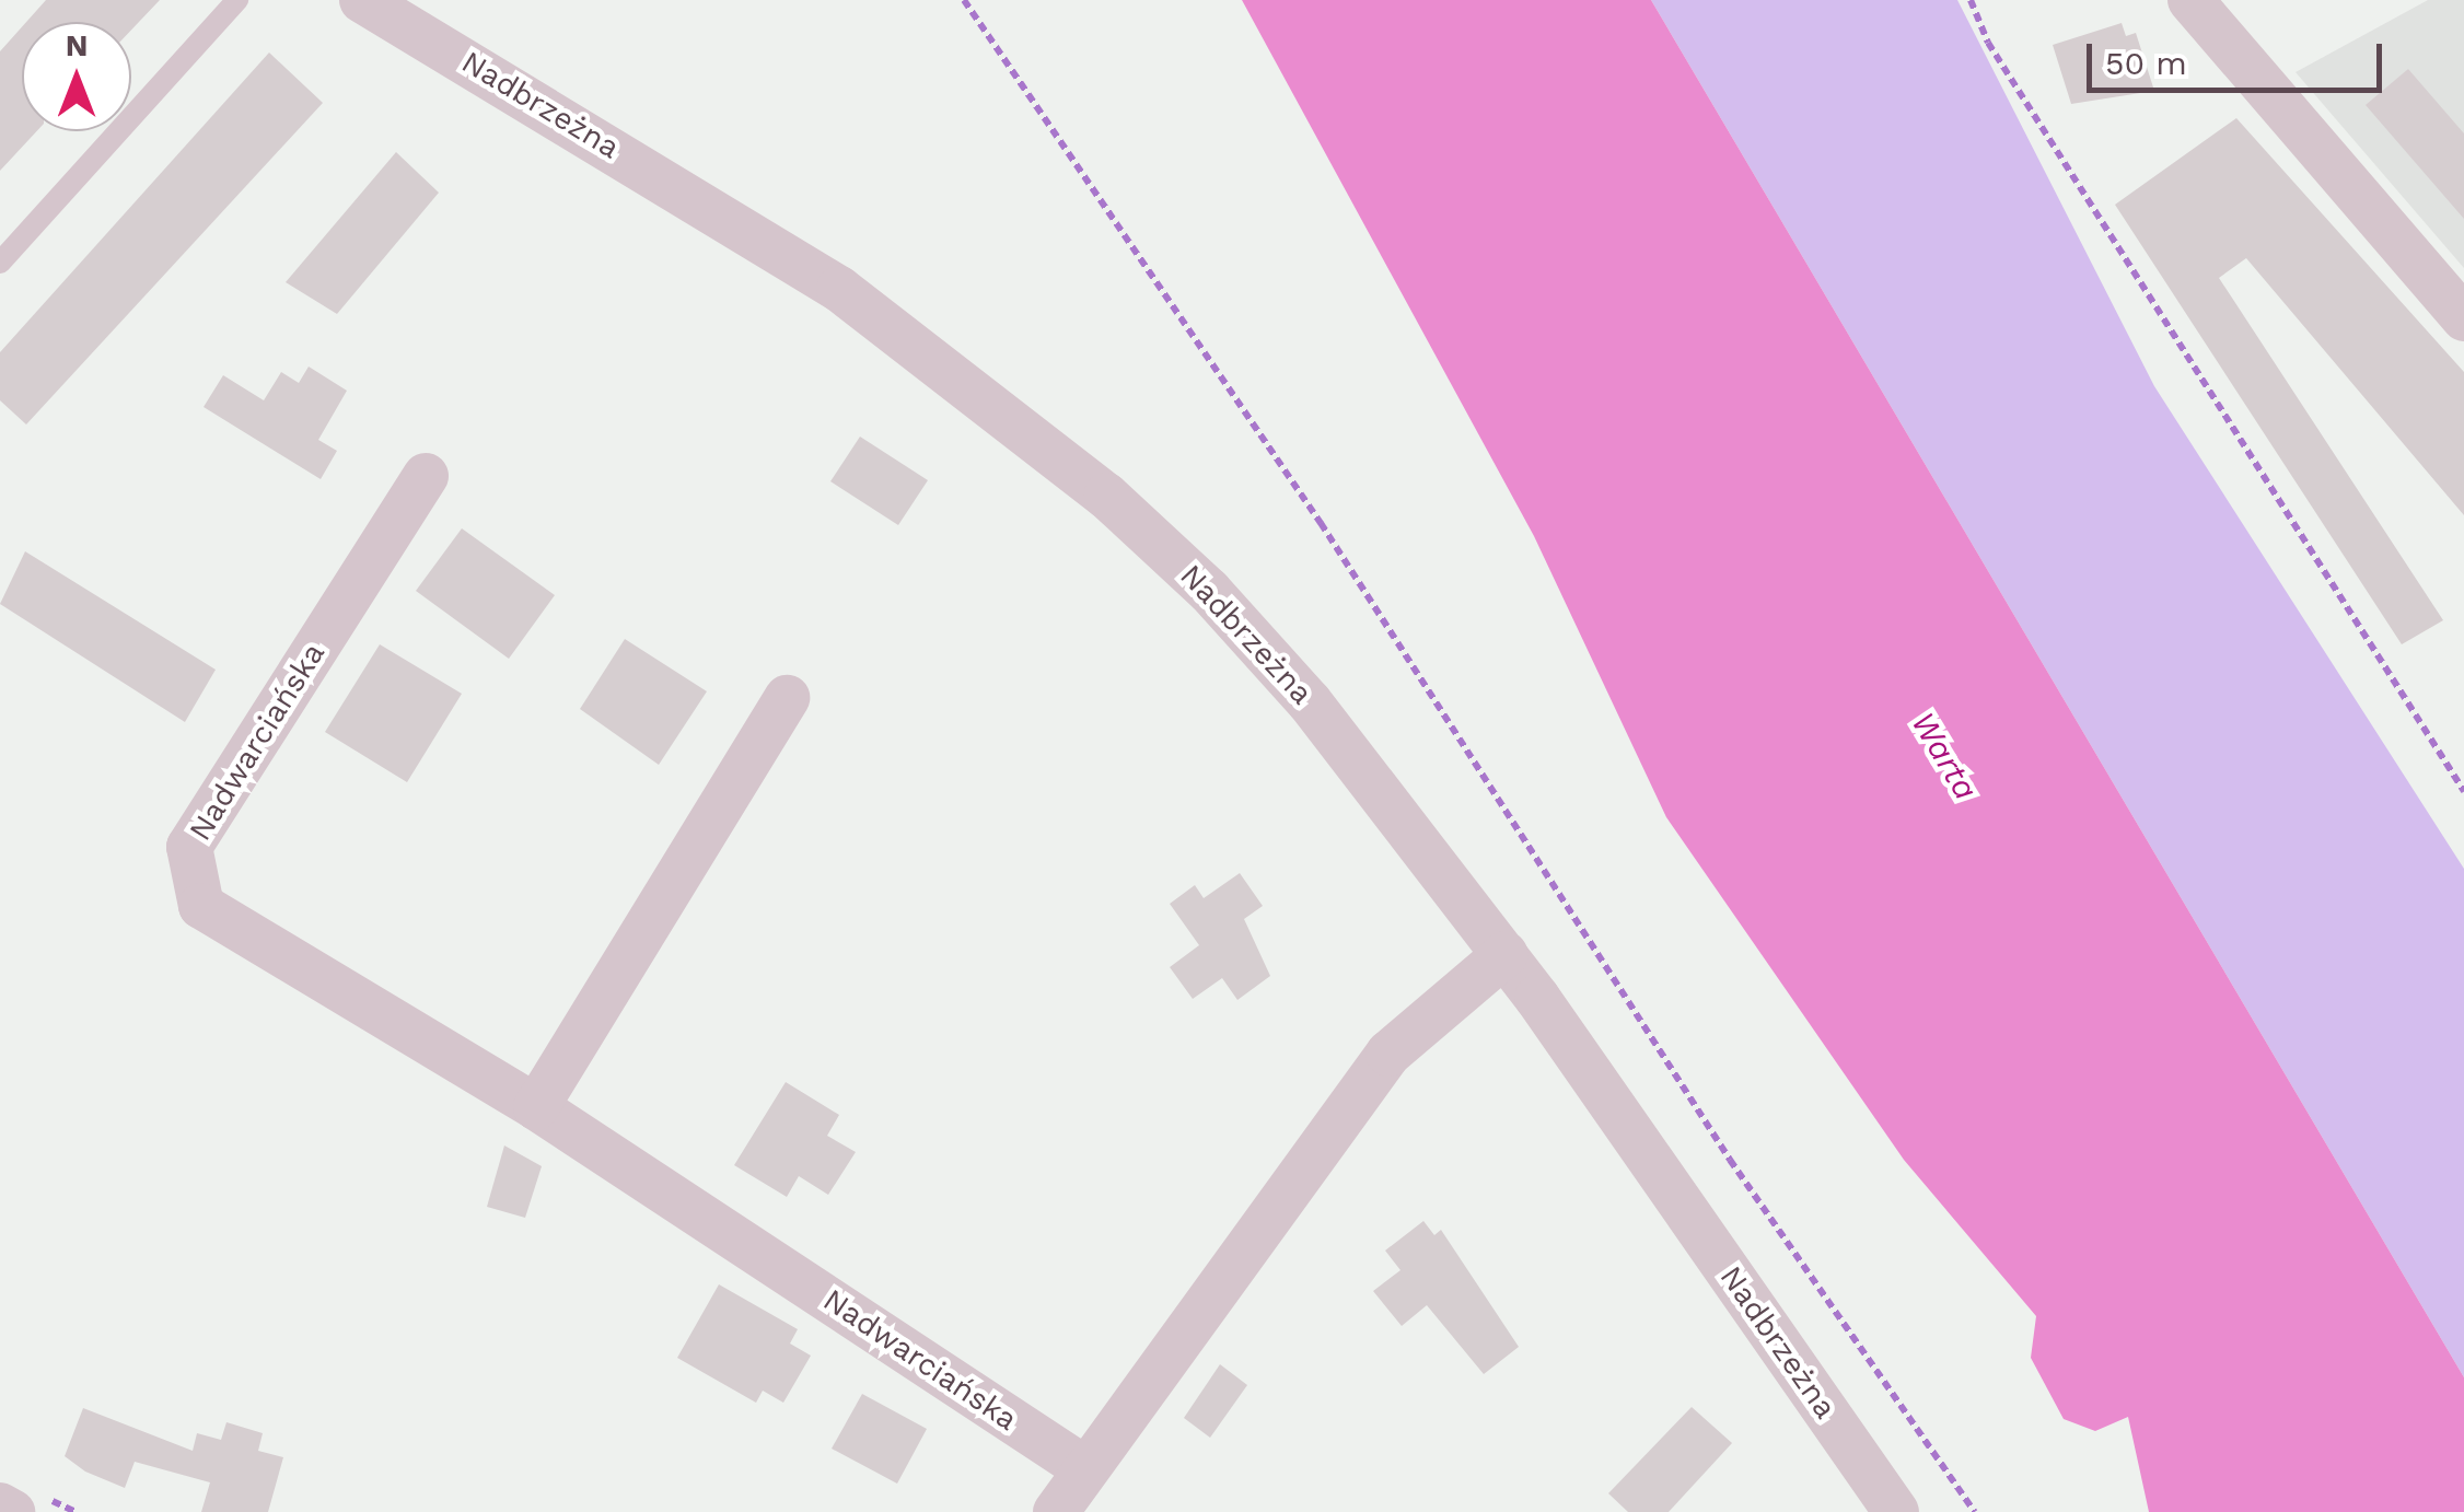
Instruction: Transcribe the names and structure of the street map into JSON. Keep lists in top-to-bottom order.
{
  "streets": {
    "street": ["Nadbrzeżna", "Nadwarciańska"]
  },
  "water": ["Warta"],
  "scale_bar": "50 m",
  "north": "top"
}
